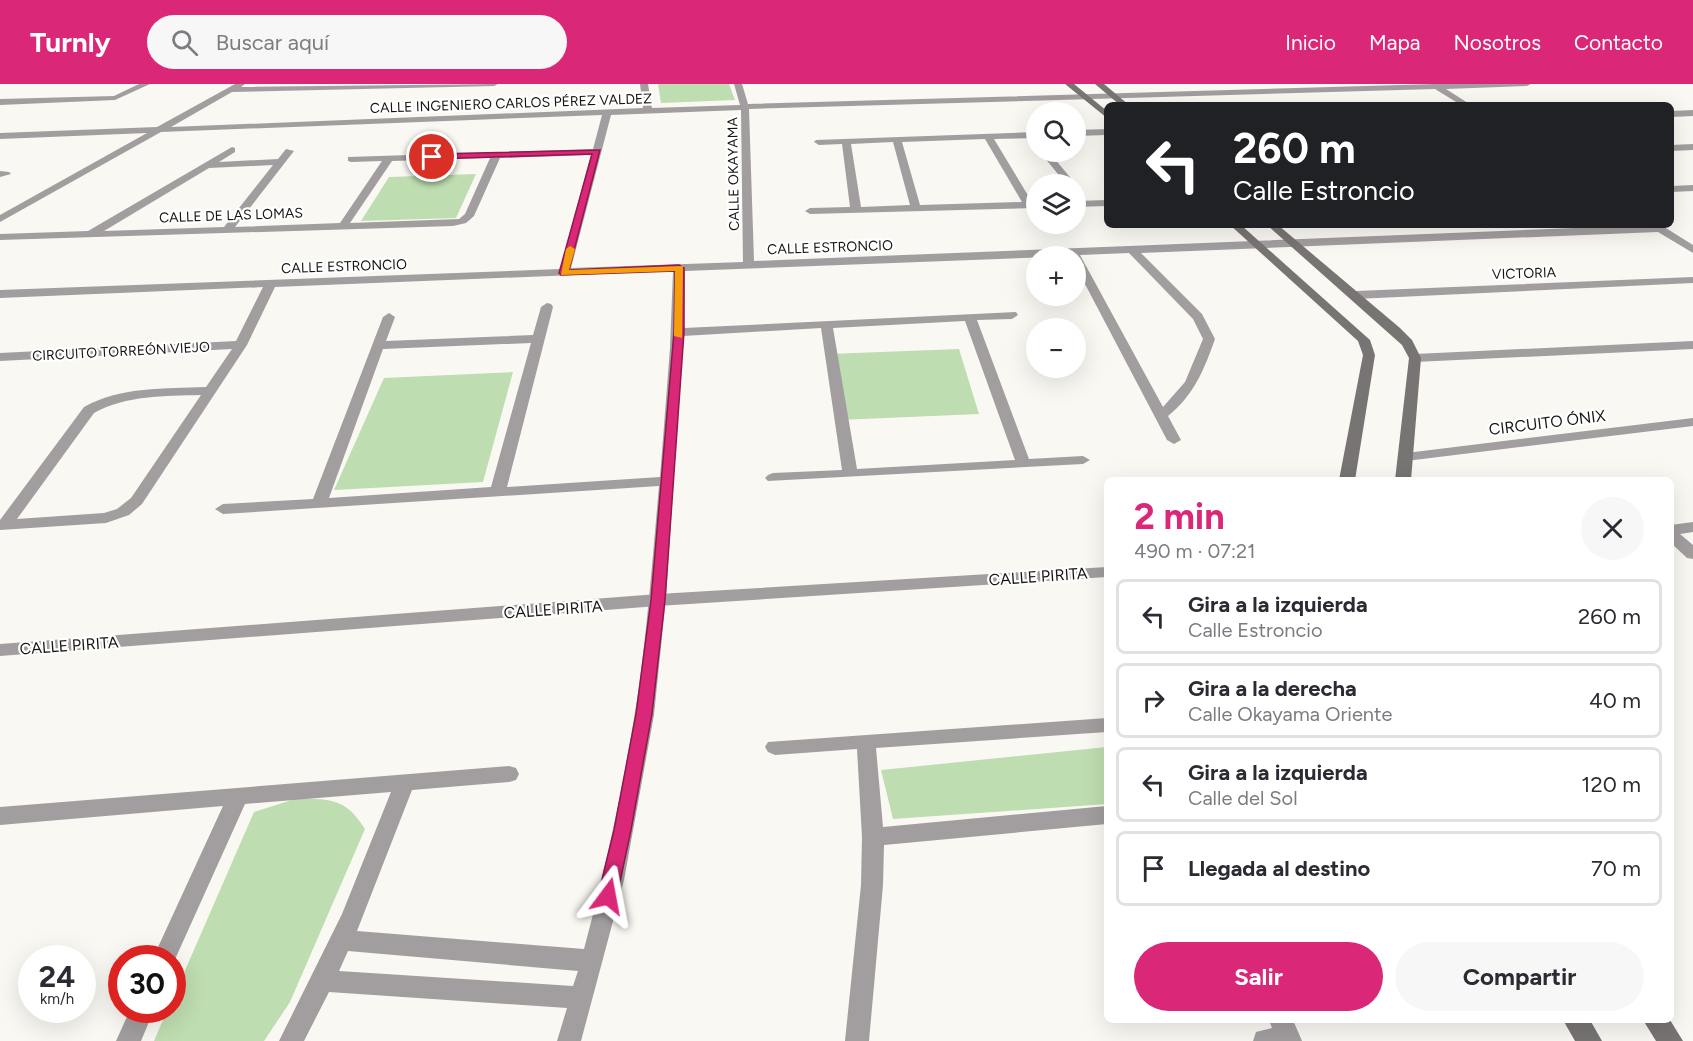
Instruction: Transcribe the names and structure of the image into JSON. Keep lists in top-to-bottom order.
{
  "streets": {
    "street": [
      "CALLE INGENIERO CARLOS PÉREZ VALDEZ",
      "CALLE OKAYAMA",
      "CALLE DE LAS LOMAS",
      "CALLE ESTRONCIO",
      "VICTORIA",
      "CIRCUITO TORREÓN VIEJO",
      "CIRCUITO ÓNIX",
      "CALLE PIRITA"
    ]
  },
  "crossings": [
    ["CALLE INGENIERO CARLOS PÉREZ VALDEZ", "CALLE OKAYAMA"],
    ["CALLE OKAYAMA", "CALLE ESTRONCIO"],
    ["CALLE ESTRONCIO", "CIRCUITO TORREÓN VIEJO"]
  ],
  "page": {
    "header": "Turnly",
    "search": "Buscar aquí",
    "nav": [
      "Inicio",
      "Mapa",
      "Nosotros",
      "Contacto"
    ],
    "map_buttons": ["+", "−"],
    "turn": ["260 m", "Calle Estroncio"],
    "heading": ["2 min", "490 m · 07:21"],
    "list": [
      {
        "name": "Gira a la izquierda",
        "note": "Calle Estroncio",
        "value": "260 m"
      },
      {
        "name": "Gira a la derecha",
        "note": "Calle Okayama Oriente",
        "value": "40 m"
      },
      {
        "name": "Gira a la izquierda",
        "note": "Calle del Sol",
        "value": "120 m"
      },
      {
        "name": "Llegada al destino",
        "value": "70 m"
      }
    ],
    "buttons": ["Salir", "Compartir"],
    "speed": "24 km/h",
    "limit": "30"
  }
}
